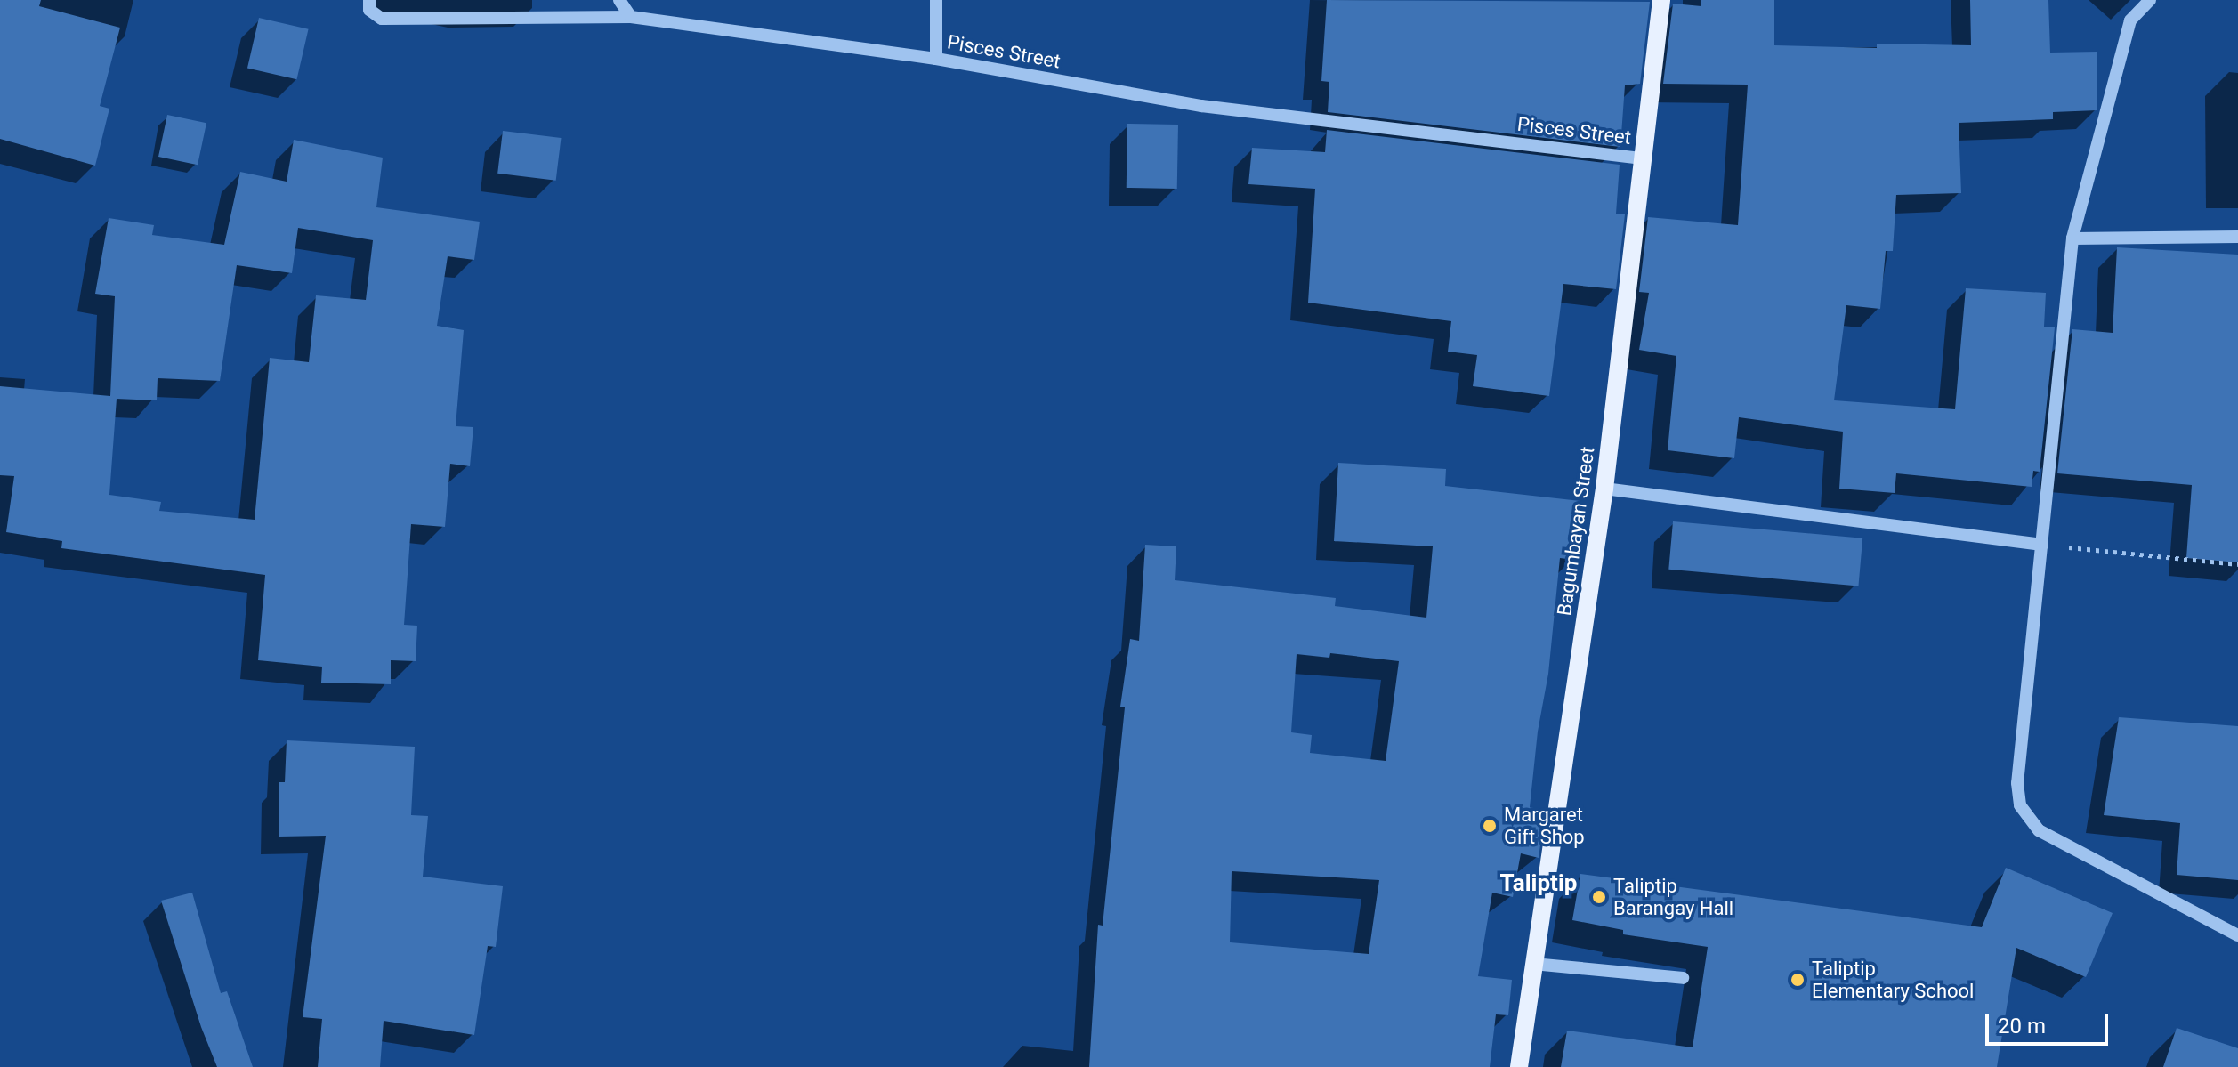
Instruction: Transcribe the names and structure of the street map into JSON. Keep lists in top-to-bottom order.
{
  "streets": {
    "main road": ["Bagumbayan Street"],
    "street": ["Pisces Street"]
  },
  "crossings": [
    ["Pisces Street", "Bagumbayan Street"]
  ],
  "districts": ["Taliptip"],
  "places": ["Margaret Gift Shop", "Taliptip Barangay Hall", "Taliptip Elementary School"],
  "scale_bar": "20 m"
}
